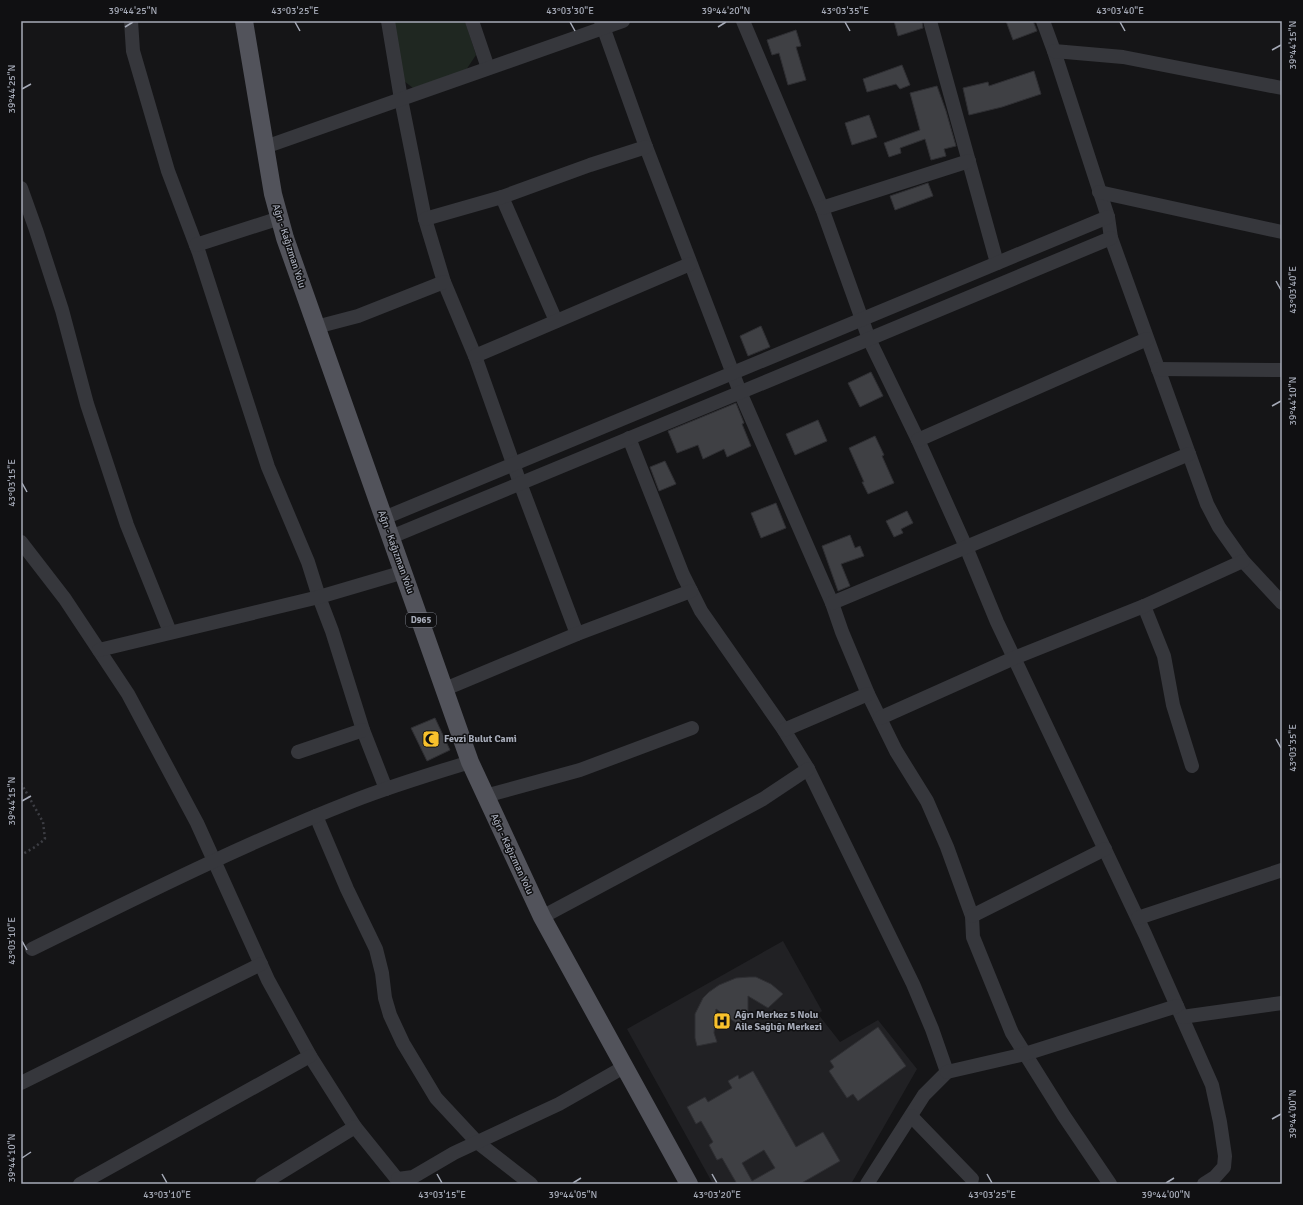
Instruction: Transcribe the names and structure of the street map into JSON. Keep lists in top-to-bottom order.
{
  "streets": {
    "main road": ["Ağrı - Kağızman Yolu", "D965"]
  },
  "places": {
    "mosque": ["Fevzi Bulut Cami"],
    "hospital": ["Ağrı Merkez 5 Nolu Aile Sağlığı Merkezi"]
  },
  "coordinates": [
    "39°44'25\"N",
    "43°03'25\"E",
    "43°03'30\"E",
    "39°44'20\"N",
    "43°03'35\"E",
    "43°03'40\"E",
    "39°44'15\"N",
    "39°44'10\"N",
    "43°03'15\"E",
    "43°03'10\"E",
    "39°44'00\"N",
    "39°44'05\"N",
    "43°03'20\"E"
  ]
}
